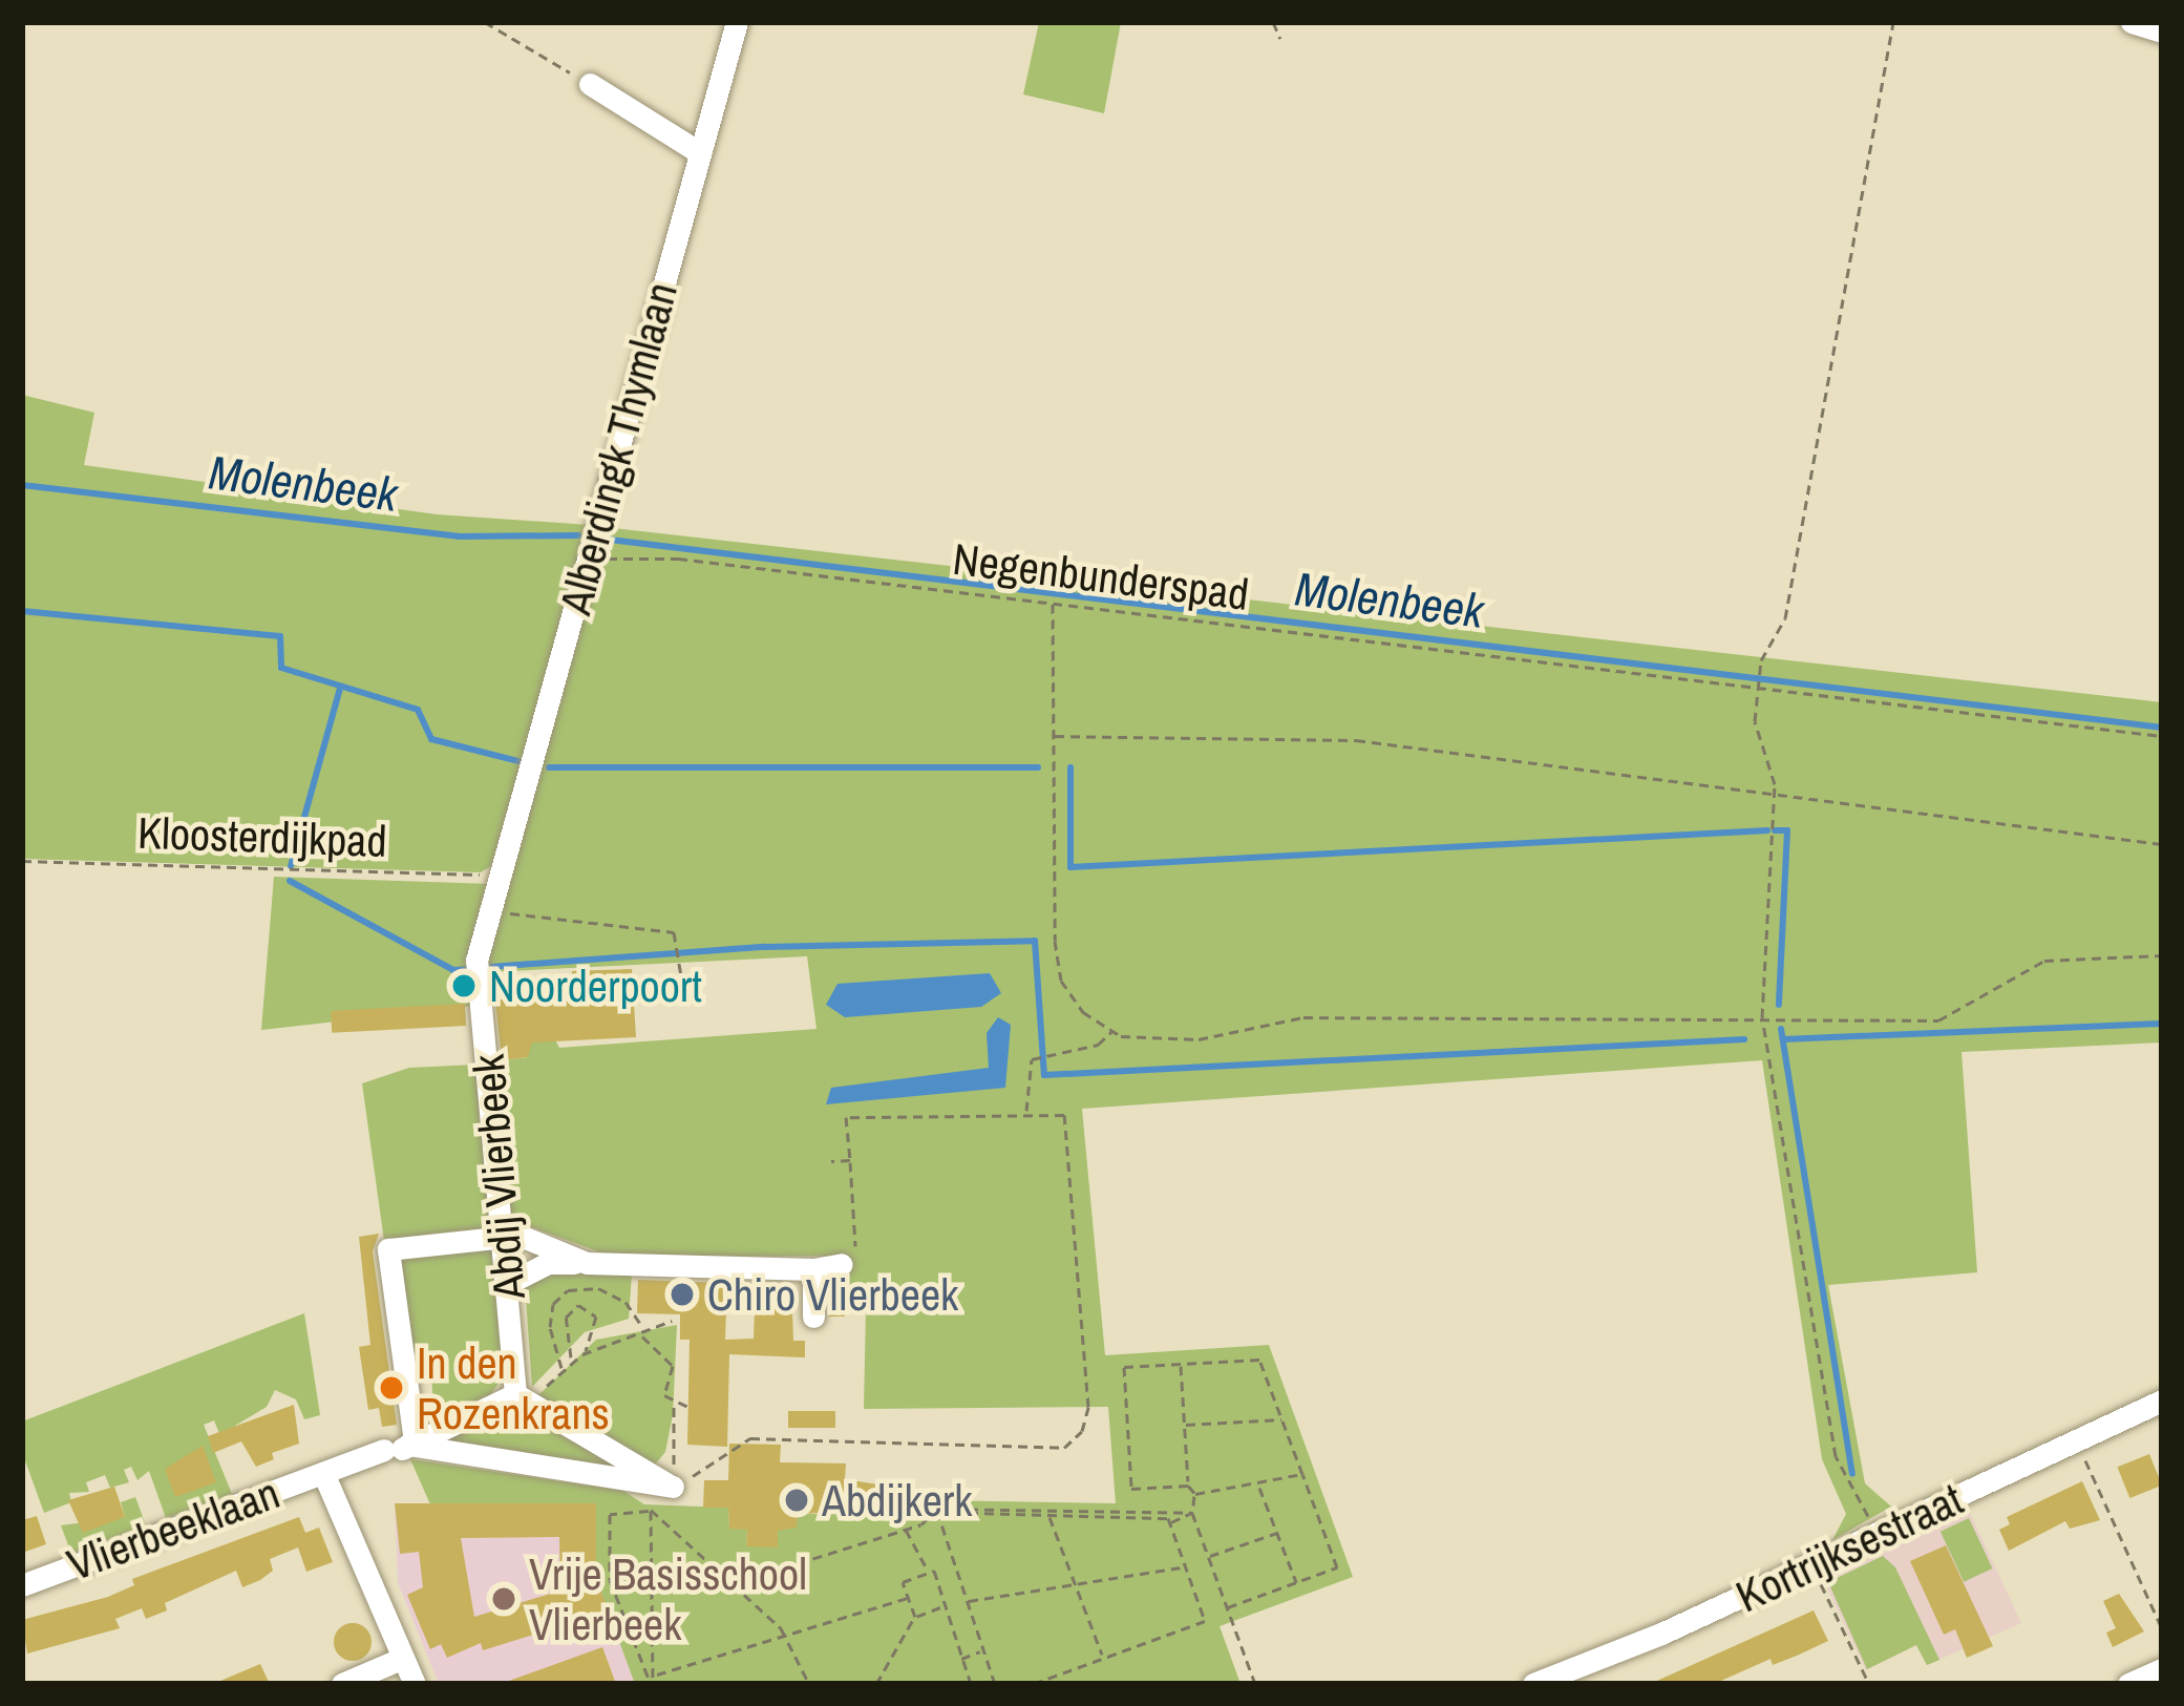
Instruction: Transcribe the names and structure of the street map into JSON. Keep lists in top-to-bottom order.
{
  "streets": {
    "street": [
      "Alberdingk Thymlaan",
      "Abdij Vlierbeek",
      "Vlierbeeklaan",
      "Kortrijksestraat"
    ],
    "path": ["Negenbunderspad", "Kloosterdijkpad"]
  },
  "crossings": [
    ["Alberdingk Thymlaan", "Negenbunderspad"],
    ["Alberdingk Thymlaan", "Kloosterdijkpad"],
    ["Alberdingk Thymlaan", "Abdij Vlierbeek"]
  ],
  "water": ["Molenbeek"],
  "places": [
    "Noorderpoort",
    "Chiro Vlierbeek",
    "In den Rozenkrans",
    "Abdijkerk",
    "Vrije Basisschool Vlierbeek"
  ]
}
